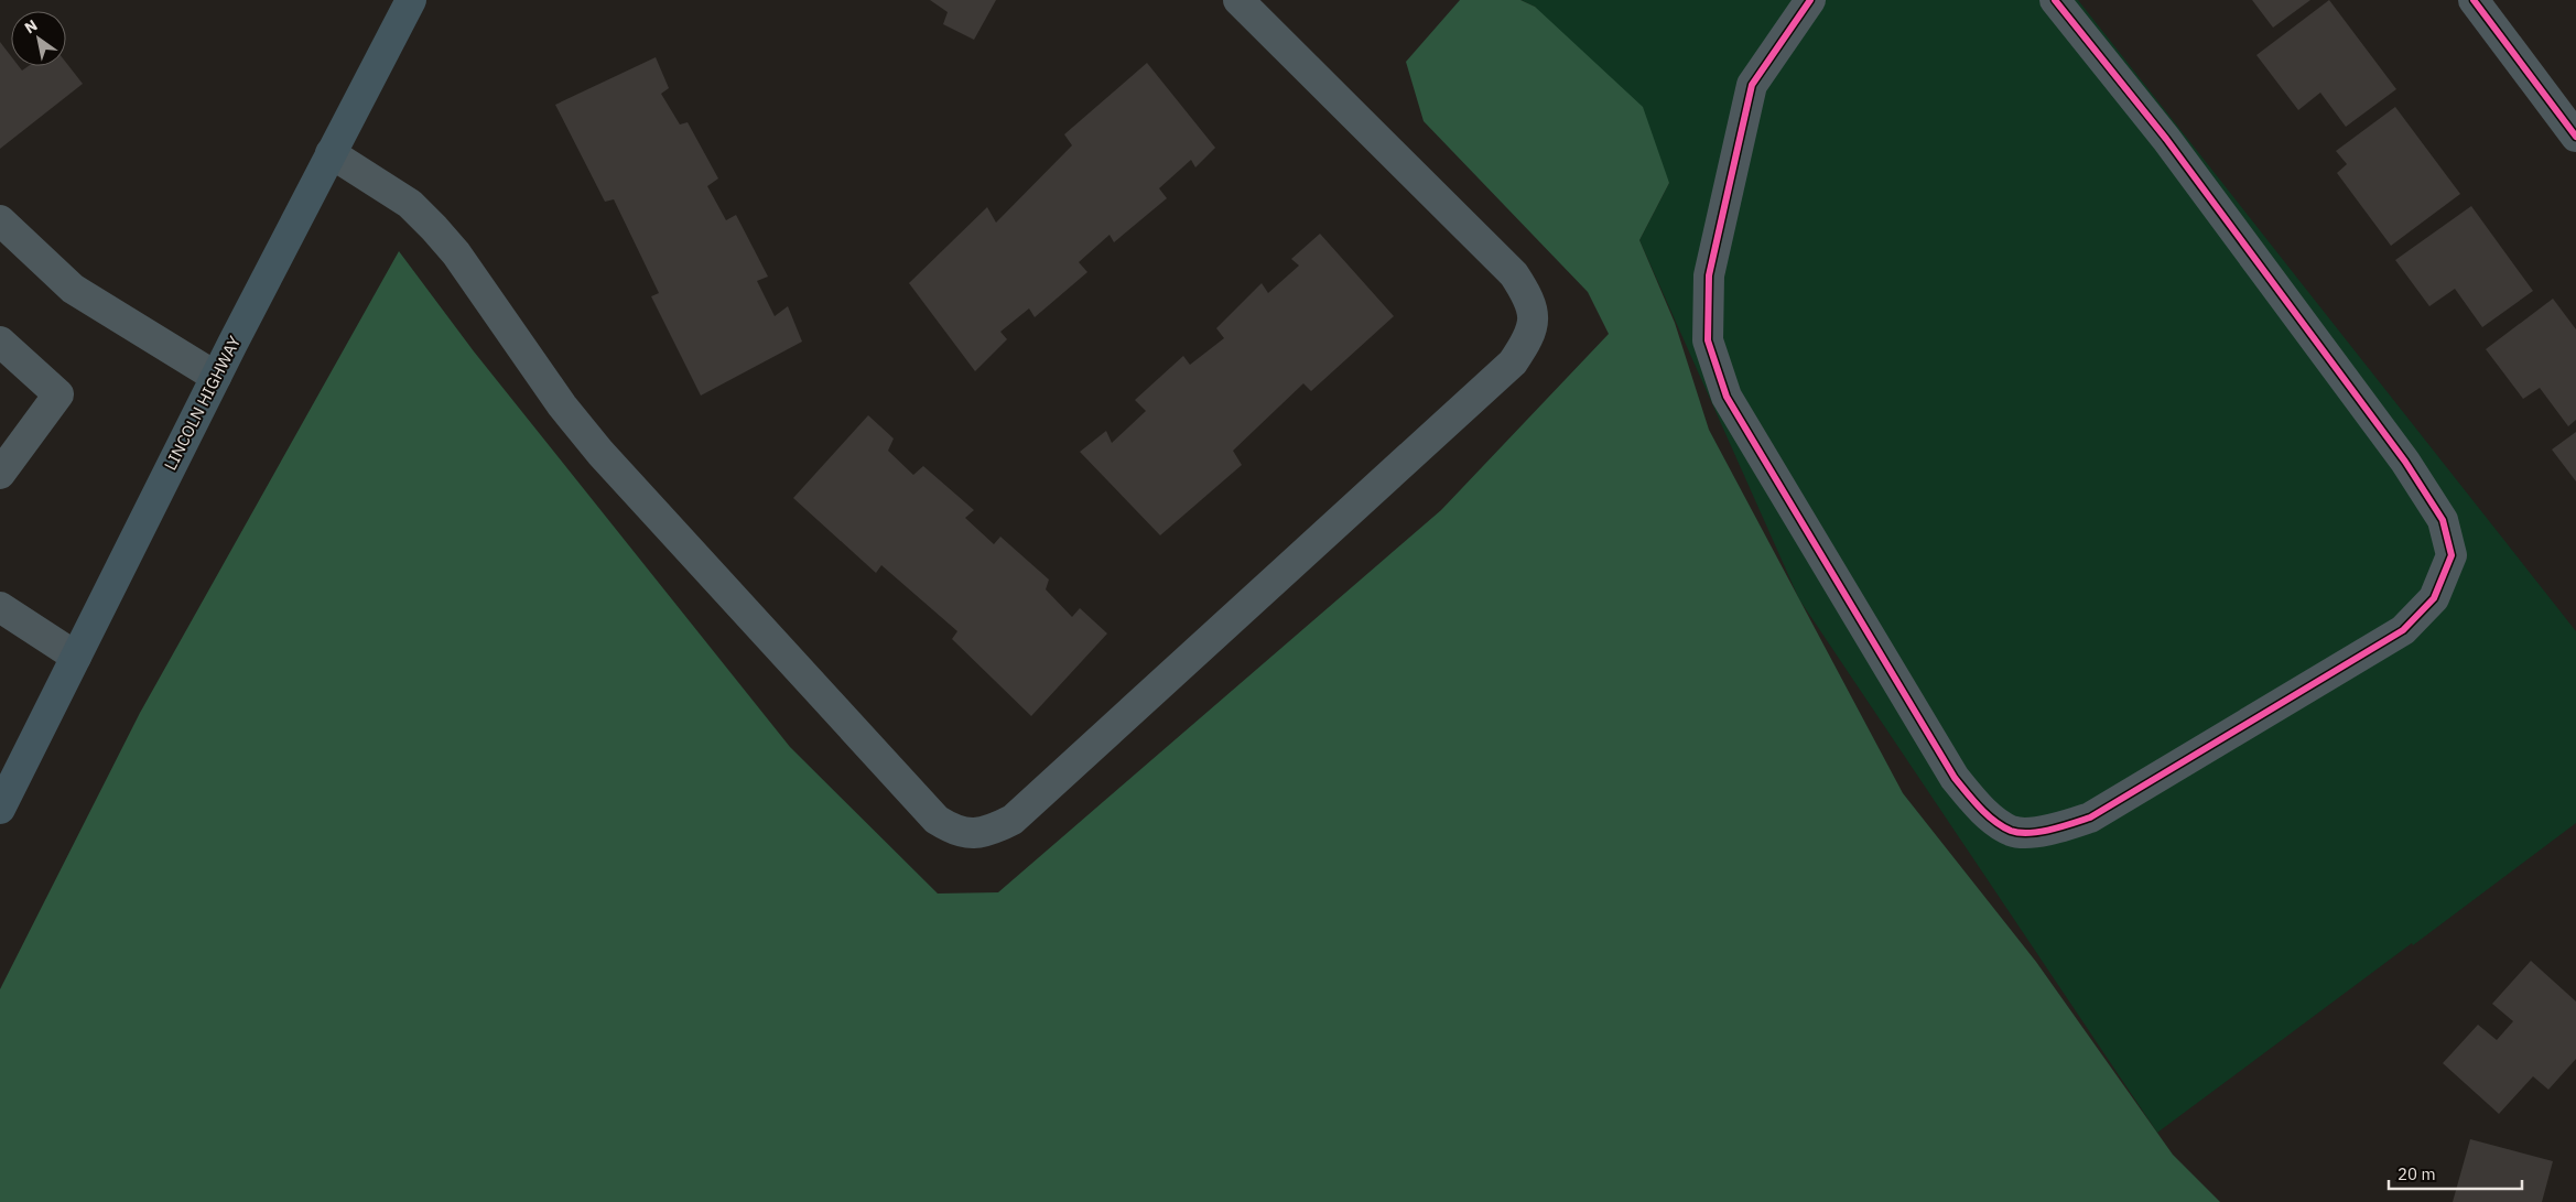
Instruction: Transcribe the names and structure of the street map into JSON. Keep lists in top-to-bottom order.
{
  "streets": {
    "main road": ["LINCOLN HIGHWAY"]
  },
  "scale_bar": "20 m",
  "north": "top left"
}
